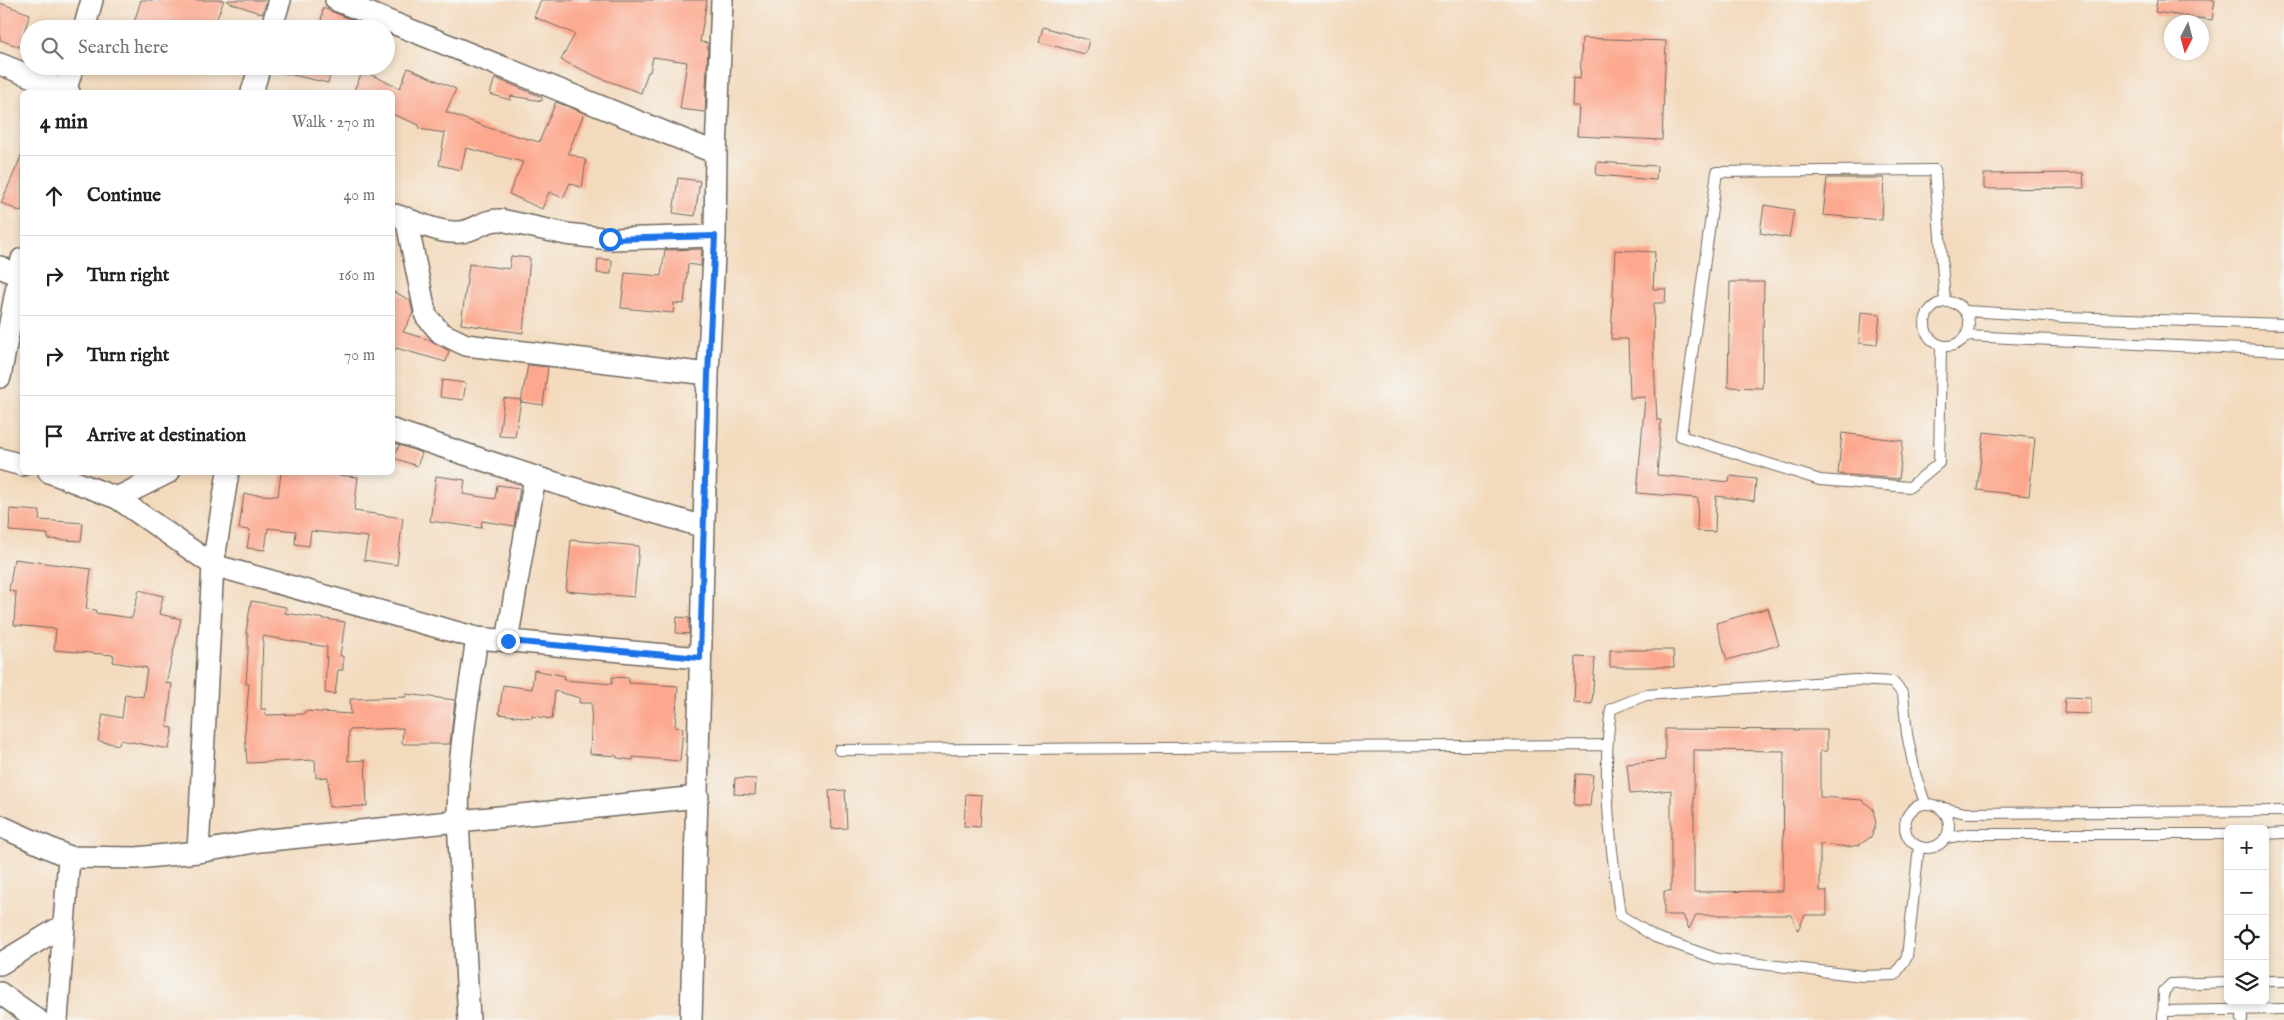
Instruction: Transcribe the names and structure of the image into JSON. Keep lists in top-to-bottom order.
{
  "north": "bottom",
  "page": {
    "search": "Search here",
    "heading": ["4 min", "Walk · 270 m"],
    "list": [
      ["Continue", "40 m"],
      ["Turn right", "160 m"],
      ["Turn right", "70 m"],
      "Arrive at destination"
    ],
    "map_buttons": ["+", "−"]
  }
}
